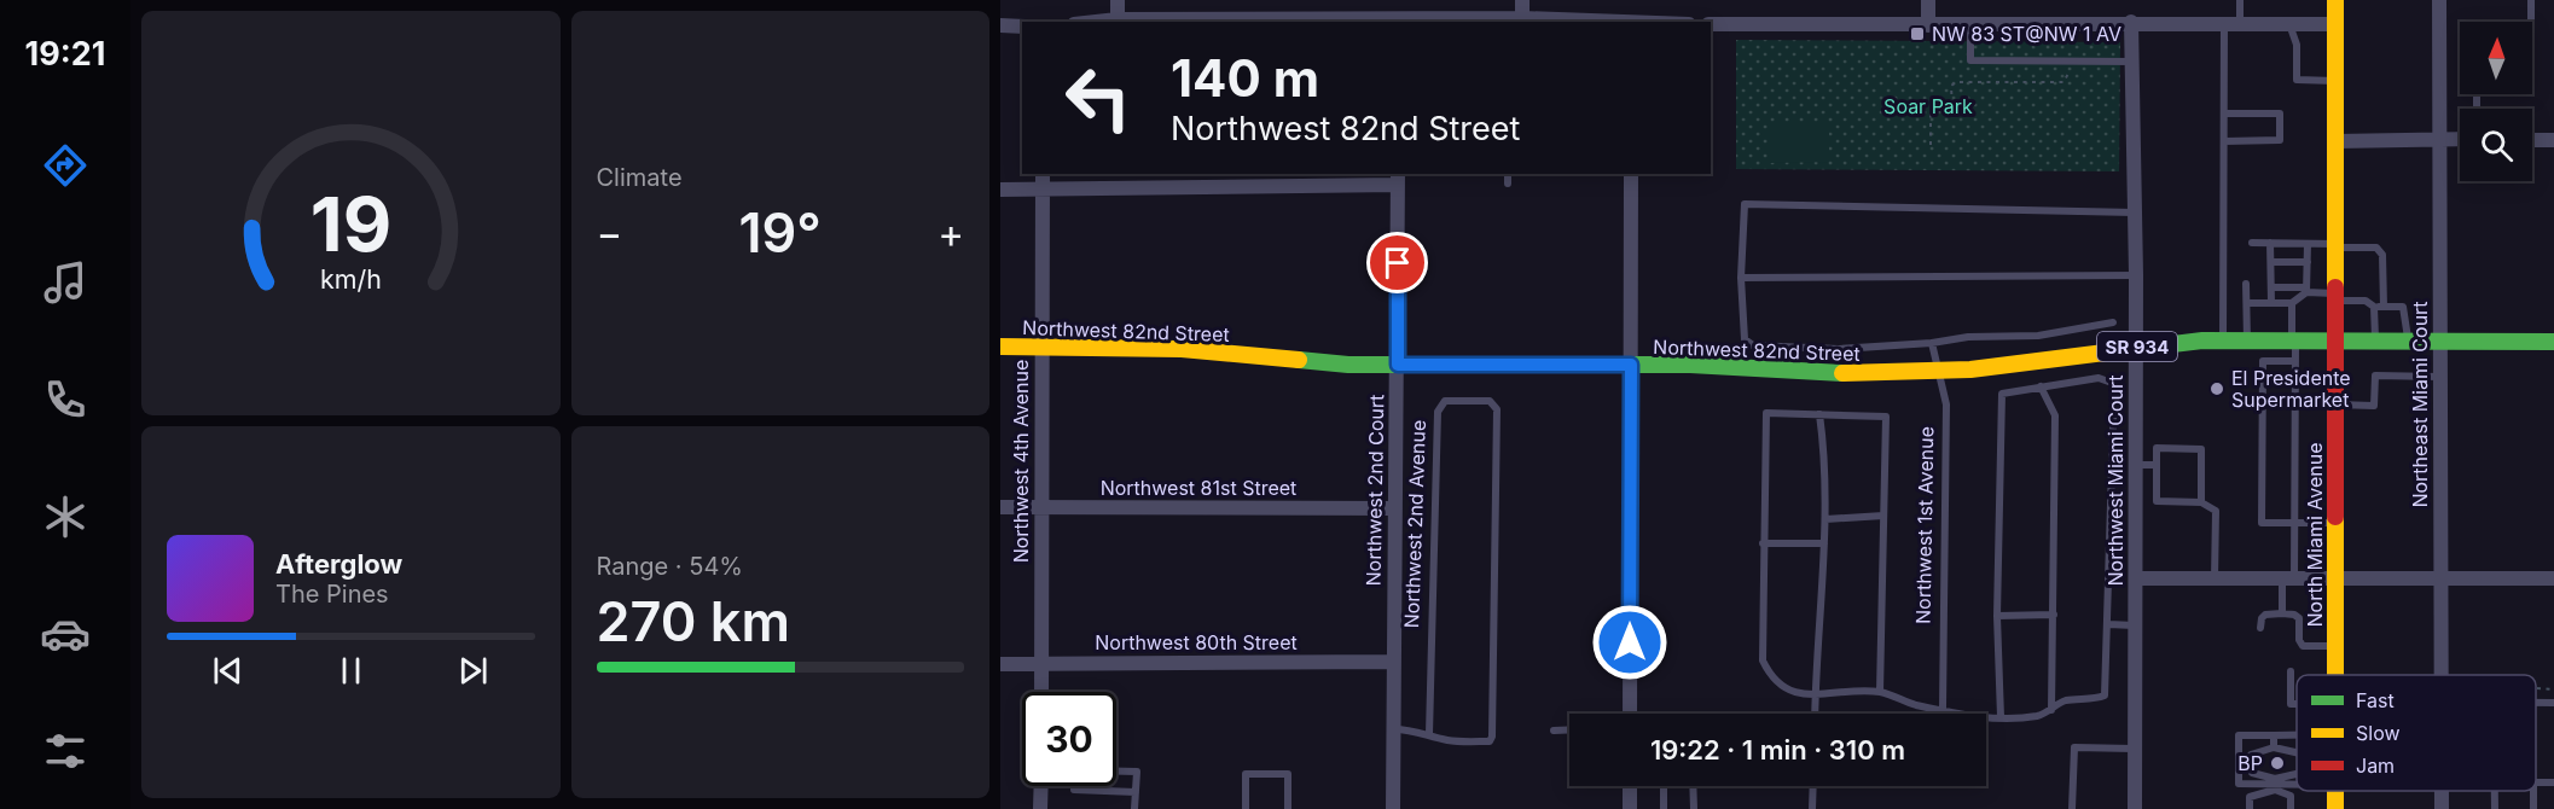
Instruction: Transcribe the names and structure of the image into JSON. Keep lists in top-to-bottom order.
{
  "streets": {
    "main road": ["Northwest 82nd Street", "SR 934", "North Miami Avenue"],
    "street": [
      "Northeast Miami Court",
      "Northwest 4th Avenue",
      "Northwest Miami Court",
      "Northwest 81st Street",
      "Northwest 2nd Court",
      "Northwest 80th Street"
    ],
    "lane": ["Northwest 2nd Avenue", "Northwest 1st Avenue"]
  },
  "crossings": [
    ["Northwest 82nd Street", "SR 934"],
    ["Northwest 82nd Street", "Northwest 4th Avenue"],
    ["Northwest 82nd Street", "Northwest Miami Court"],
    ["Northwest 82nd Street", "Northwest 2nd Court"],
    ["Northwest 82nd Street", "Northwest 1st Avenue"],
    ["Northwest 82nd Street", "North Miami Avenue"],
    ["SR 934", "Northeast Miami Court"],
    ["SR 934", "North Miami Avenue"],
    ["Northwest 4th Avenue", "Northwest 81st Street"],
    ["Northwest 4th Avenue", "Northwest 80th Street"],
    ["Northwest 81st Street", "Northwest 2nd Court"],
    ["Northwest 2nd Court", "Northwest 80th Street"]
  ],
  "parks": ["Soar Park"],
  "places": {
    "transit": ["NW 83 ST@NW 1 AV"],
    "other": ["El Presidente Supermarket", "BP"]
  },
  "legend": ["Fast", "Slow", "Jam"],
  "north": "top",
  "page": {
    "tabs": "19:21",
    "tile": [
      "Climate",
      ["Range · 54%", "270 km"]
    ],
    "turn": ["140 m", "Northwest 82nd Street"],
    "heat": ["−", "19°", "+"],
    "song": ["Afterglow", "The Pines"],
    "limit": "30",
    "trip": "19:22 · 1 min · 310 m",
    "gauge": ["19", "km/h"]
  }
}
